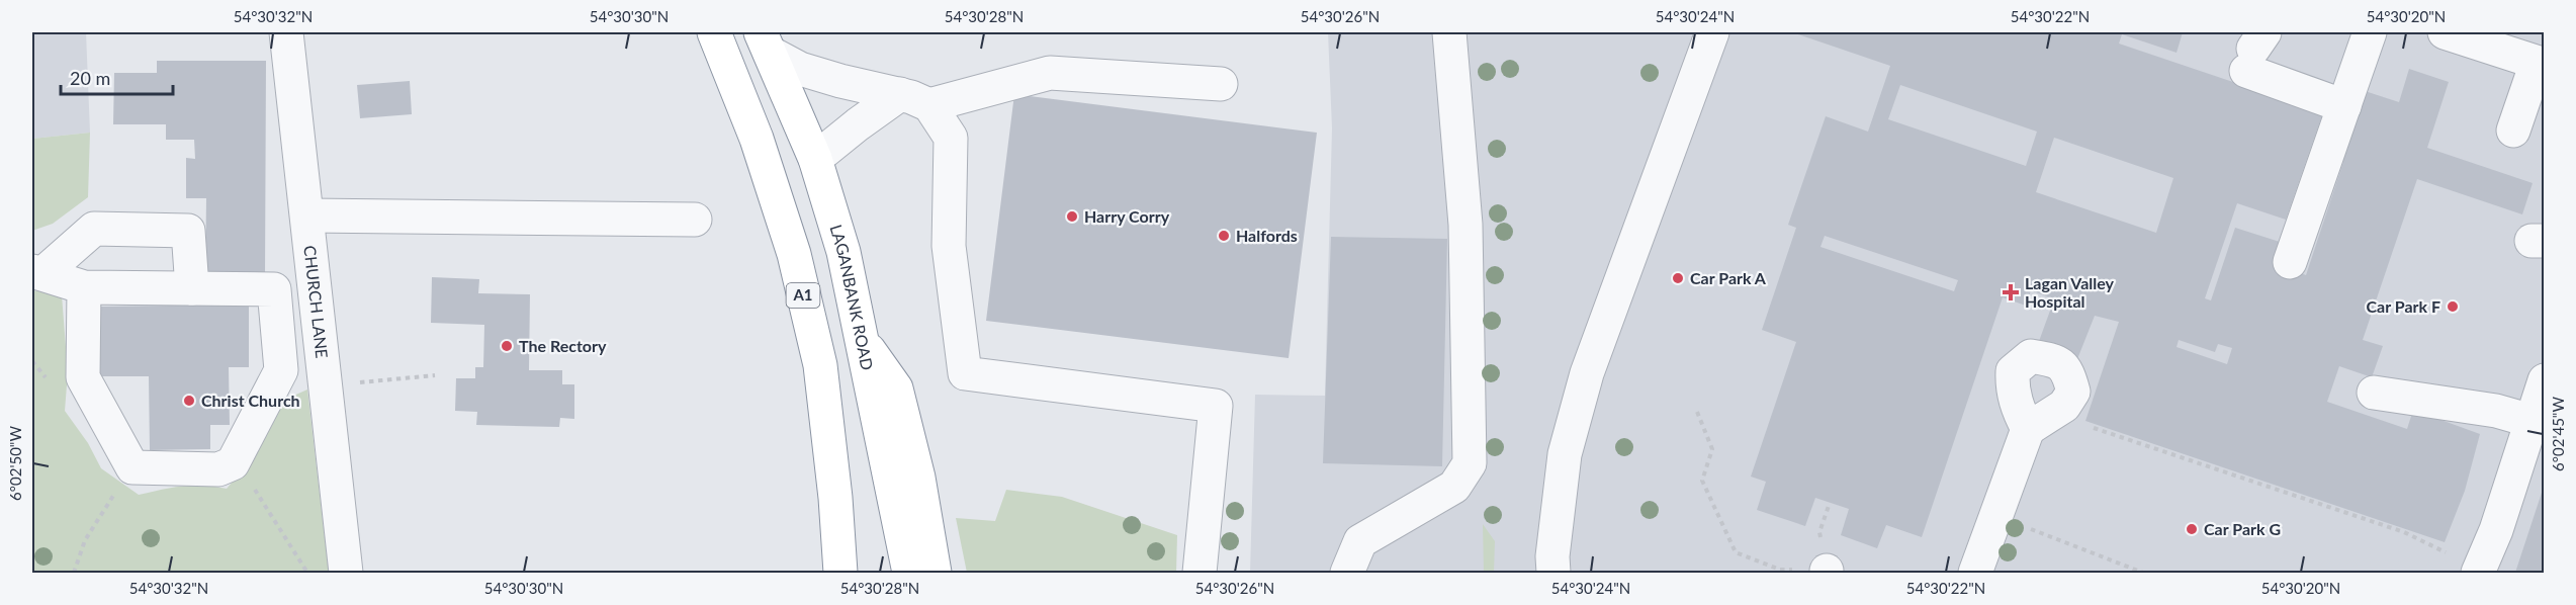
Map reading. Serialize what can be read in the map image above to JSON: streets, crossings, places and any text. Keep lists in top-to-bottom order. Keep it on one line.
{"streets":{"highway":["A1","LAGANBANK ROAD"],"street":["CHURCH LANE"]},"places":{"other":["Harry Corry","Halfords","Car Park A","Car Park F","The Rectory","Christ Church","Car Park G"],"health":["Lagan Valley Hospital"]},"scale_bar":"20 m","coordinates":["54°30'32\"N","54°30'30\"N","54°30'28\"N","54°30'26\"N","54°30'24\"N","54°30'22\"N","54°30'20\"N","6°02'45\"W","6°02'50\"W"]}
